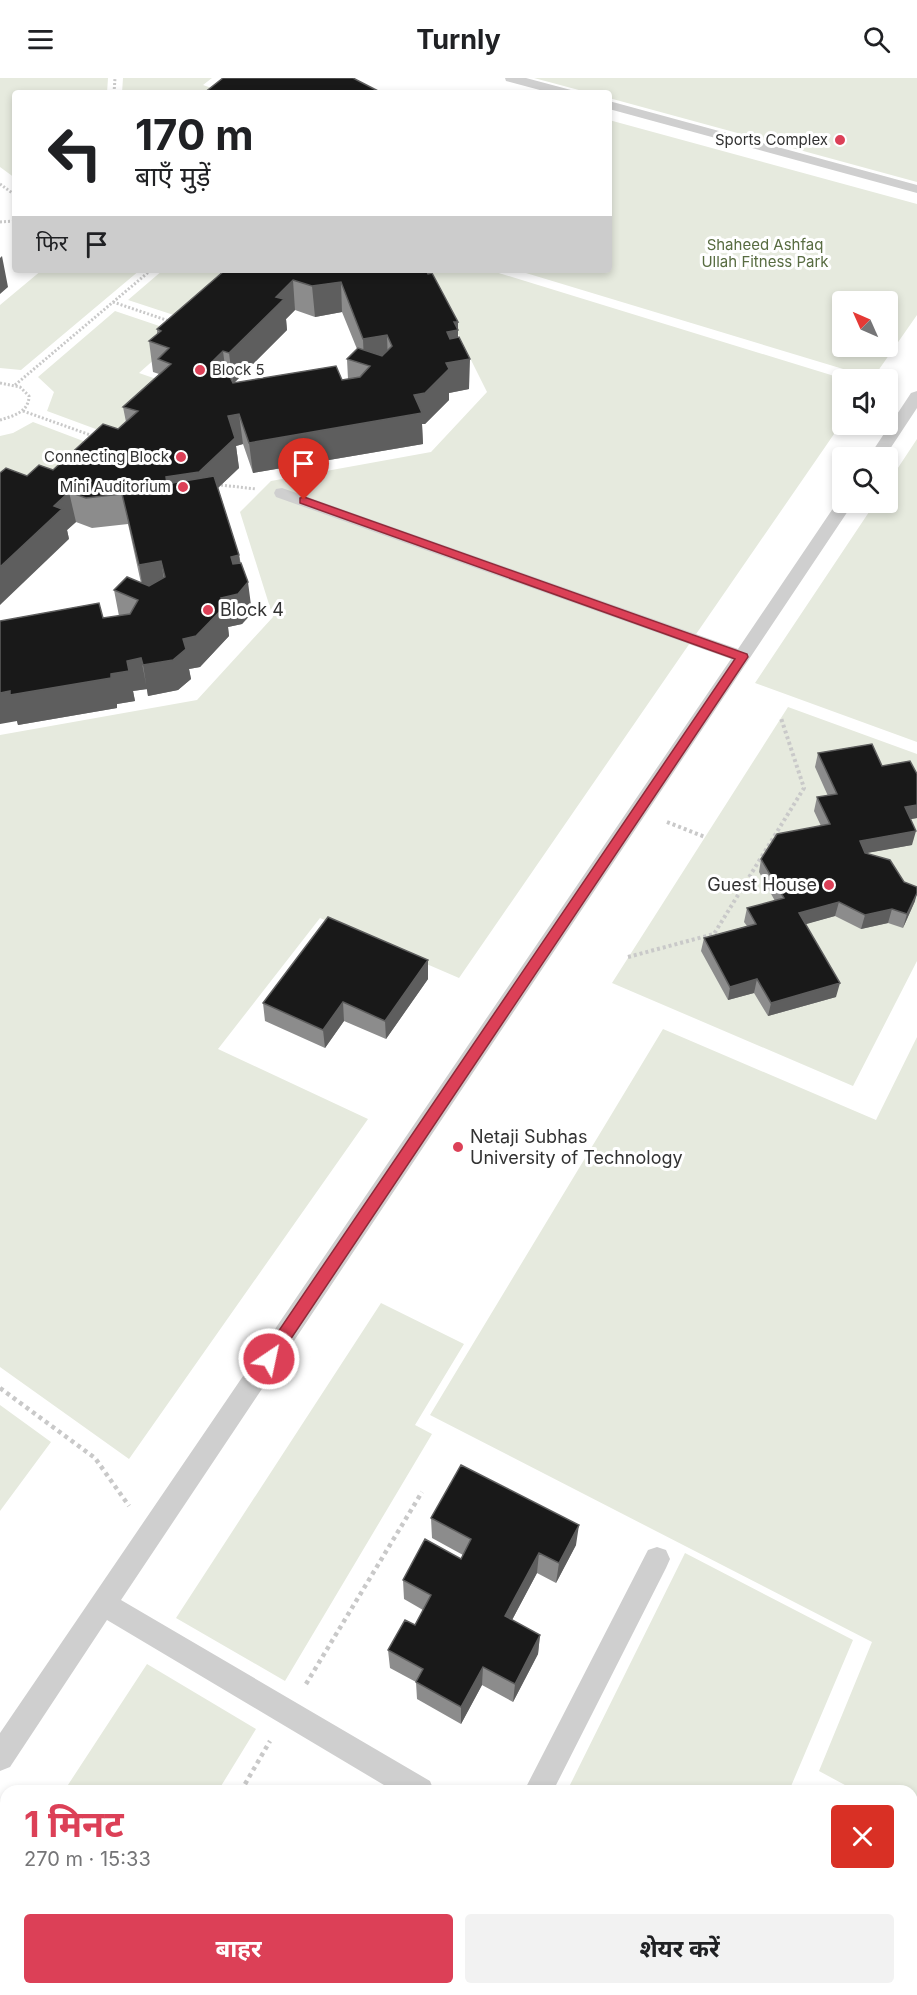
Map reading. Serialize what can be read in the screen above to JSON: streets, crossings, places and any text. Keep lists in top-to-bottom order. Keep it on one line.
{"parks":["Shaheed Ashfaq Ullah Fitness Park"],"places":["Sports Complex","Block 5","Connecting Block","Mini Auditorium","Block 4","Guest House","Netaji Subhas University of Technology"],"north":"top left","page":{"header":"Turnly","turn":["170 m","बाएँ मुड़ें"],"then":"फिर","heading":["1 मिनट","270 m · 15:33"],"buttons":["बाहर","शेयर करें"]}}
